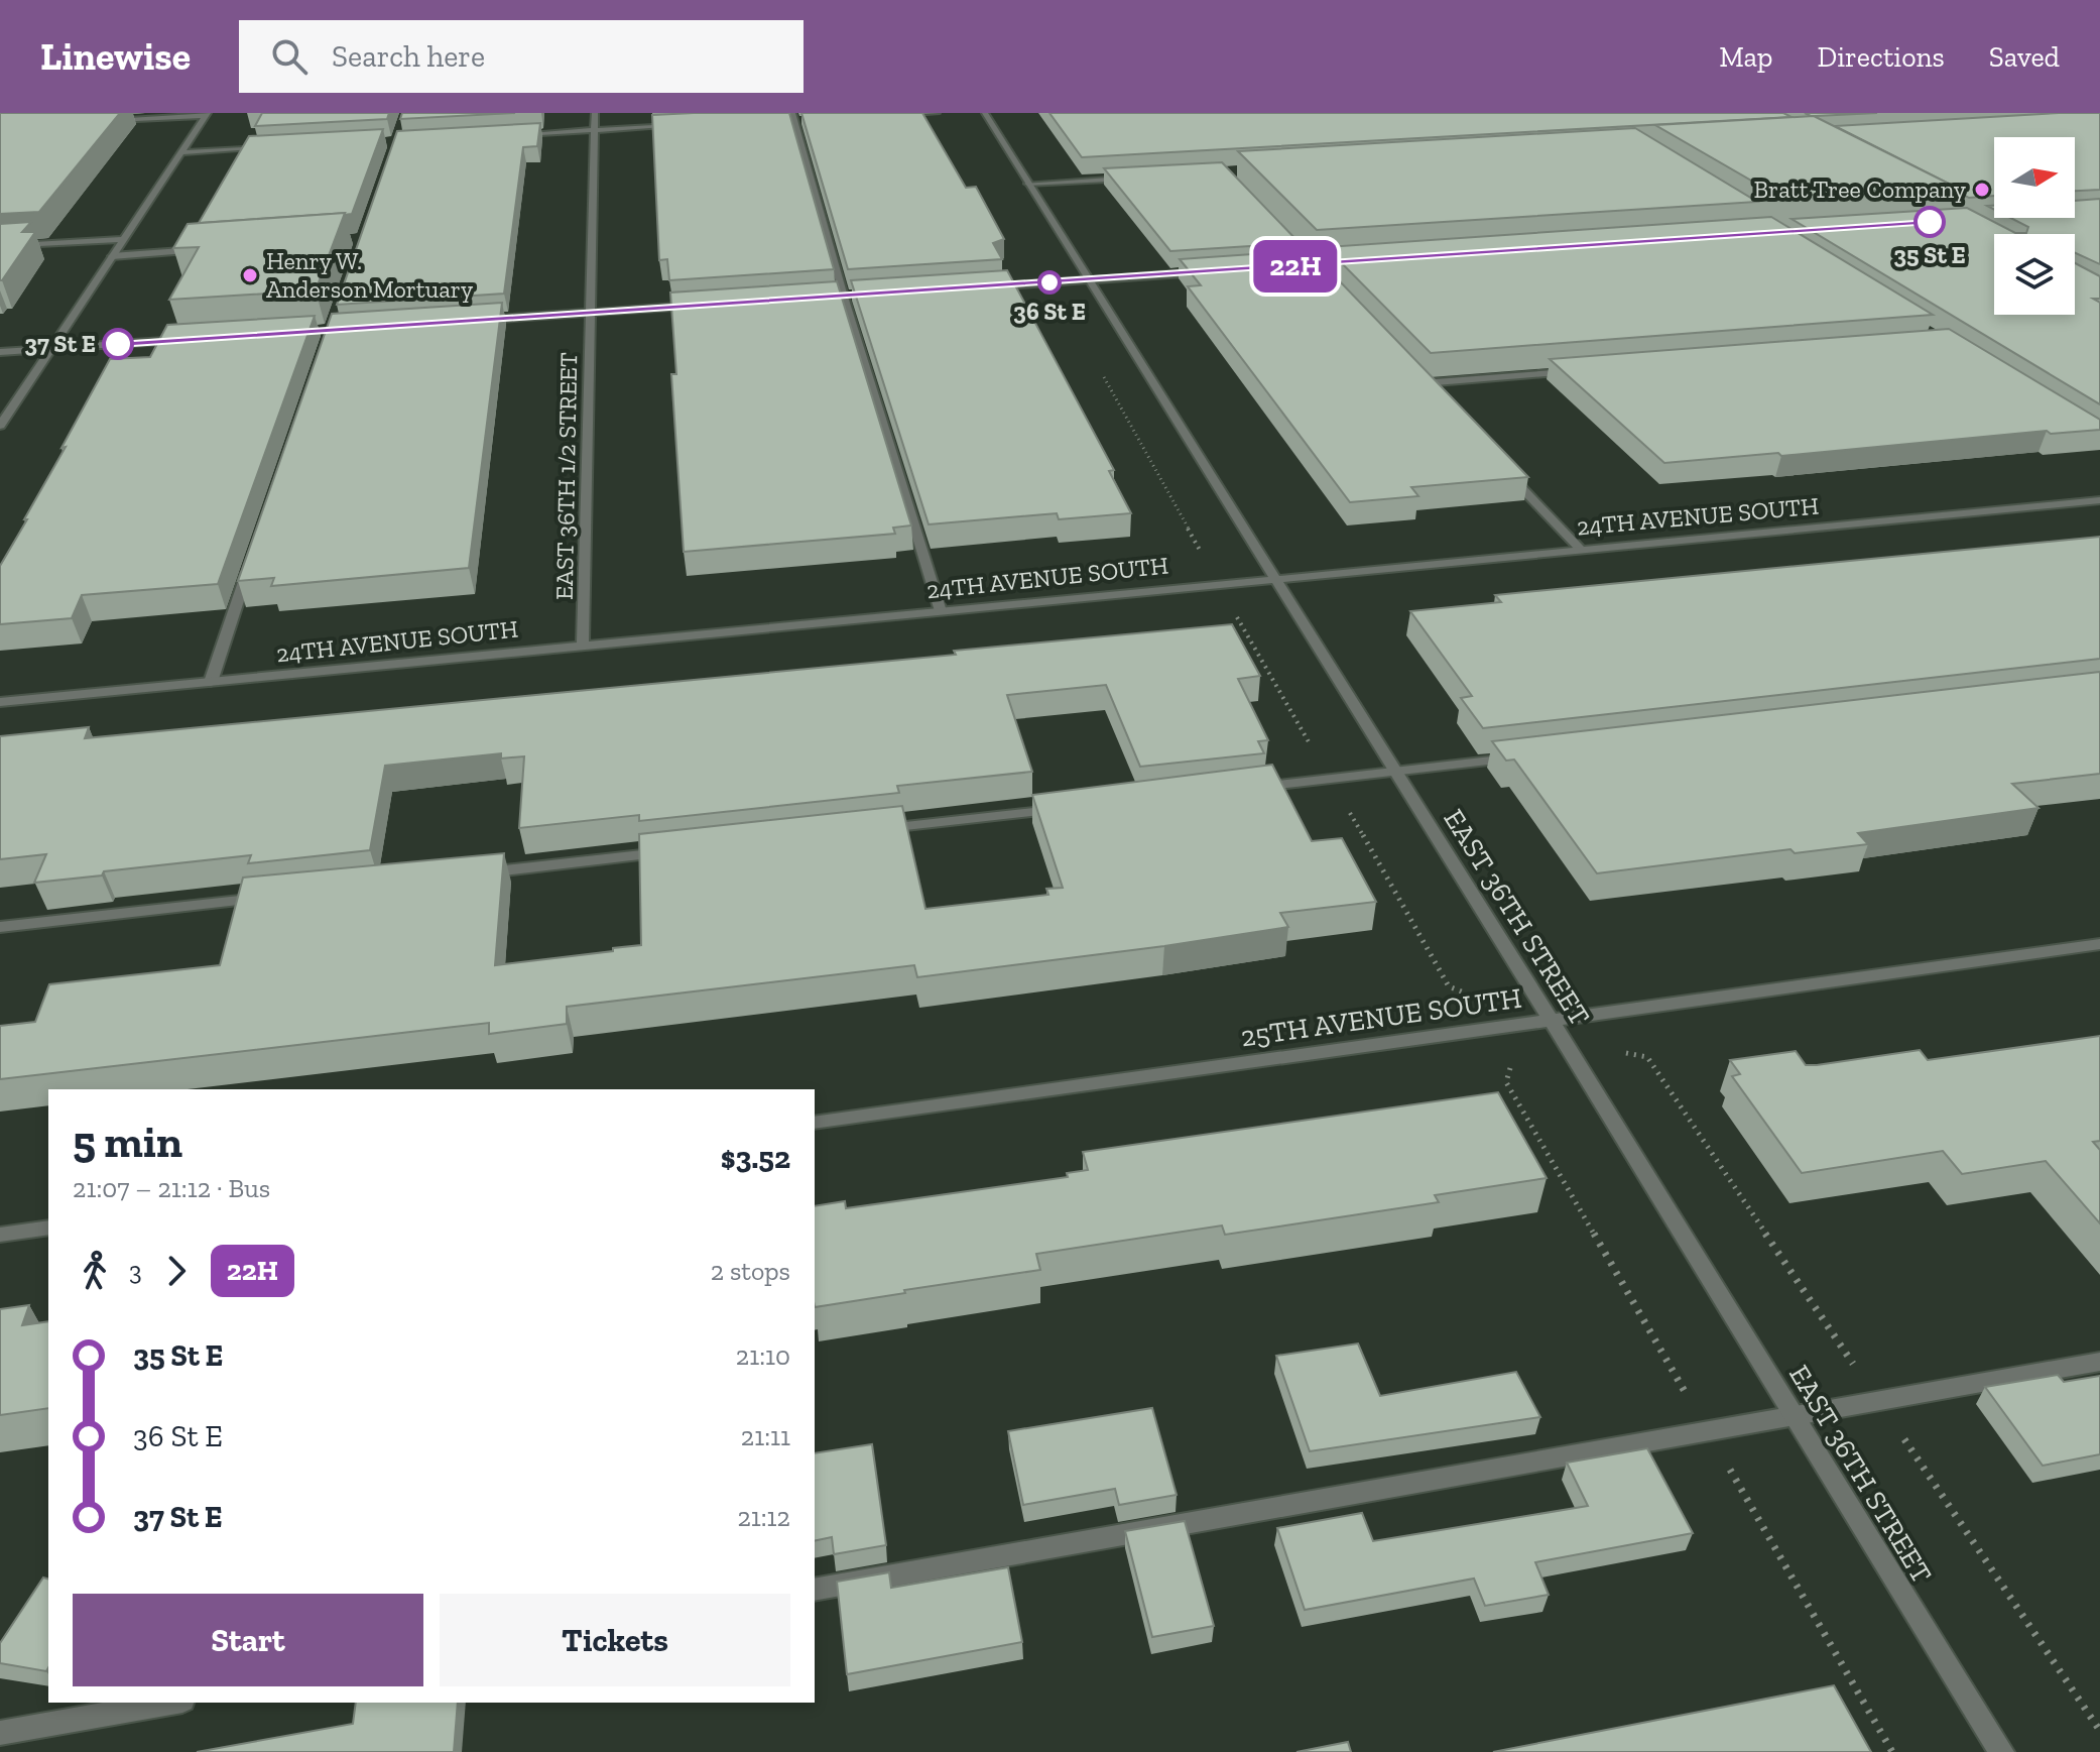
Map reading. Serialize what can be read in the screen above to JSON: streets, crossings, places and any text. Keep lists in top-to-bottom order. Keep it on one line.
{"streets":{"street":["EAST 36TH 1/2 STREET","24TH AVENUE SOUTH","EAST 36TH STREET","25TH AVENUE SOUTH"]},"crossings":[["EAST 36TH 1/2 STREET","24TH AVENUE SOUTH"],["24TH AVENUE SOUTH","EAST 36TH STREET"],["EAST 36TH STREET","25TH AVENUE SOUTH"]],"places":["Bratt Tree Company","35 St E","Henry W. Anderson Mortuary","36 St E","37 St E"],"lines":["bus line 22H"],"north":"right","page":{"header":"Linewise","search":"Search here","nav":["Map","Directions","Saved"],"on_map":"22H","heading":["5 min","21:07 – 21:12 · Bus","$3.52"],"legs":["3","22H","2 stops"],"list":[{"name":"35 St E","value":"21:10"},{"name":"36 St E","value":"21:11"},{"name":"37 St E","value":"21:12"}],"buttons":["Start","Tickets"]}}
